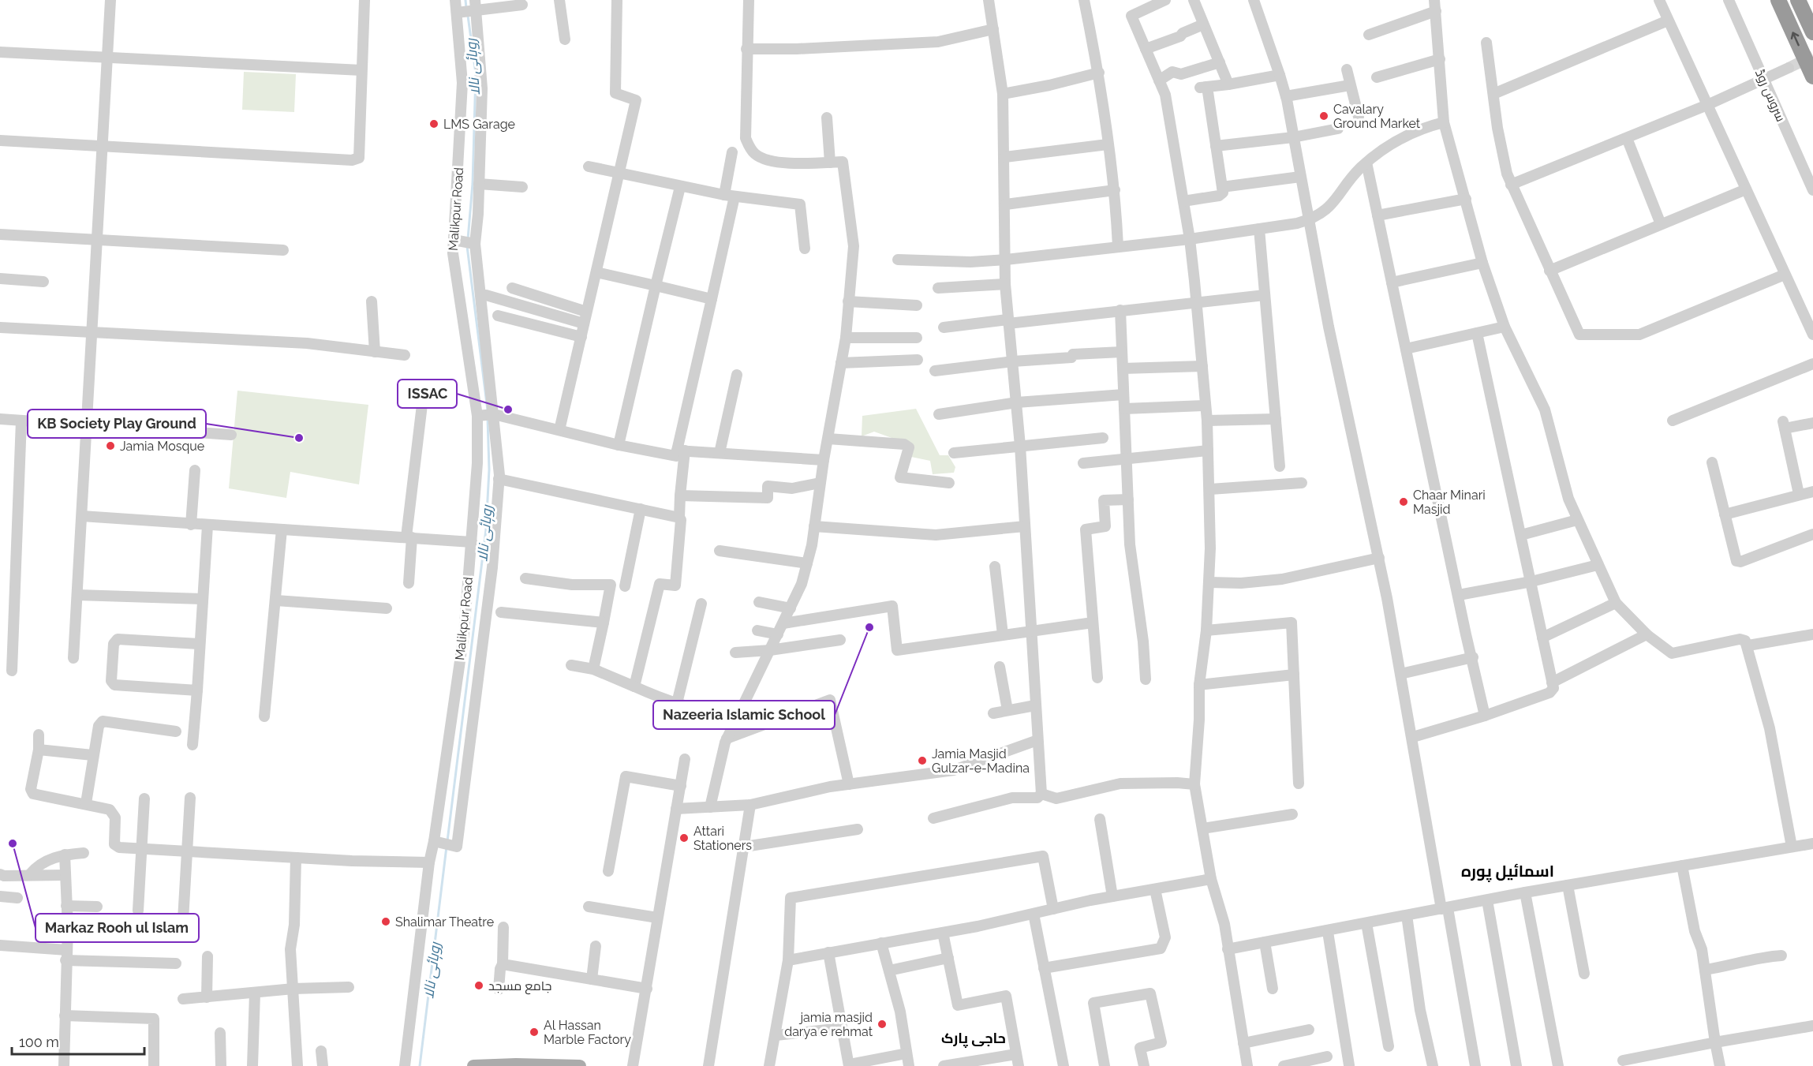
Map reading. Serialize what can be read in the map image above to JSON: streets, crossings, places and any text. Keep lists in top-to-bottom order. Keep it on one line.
{"streets":{"street":["سروس روڈ","Malikpur Road"]},"districts":["اسمائیل پورہ","حاجی پارک"],"water":["روہائی نالا"],"places":["Cavalary Ground Market","LMS Garage","ISSAC","KB Society Play Ground","Jamia Mosque","Chaar Minari Masjid","Nazeeria Islamic School","Jamia Masjid Gulzar-e-Madina","Attari Stationers","Markaz Rooh ul Islam","Shalimar Theatre","جامع مسجد","jamia masjid darya e rehmat","Al Hassan Marble Factory"],"scale_bar":"100 m"}
